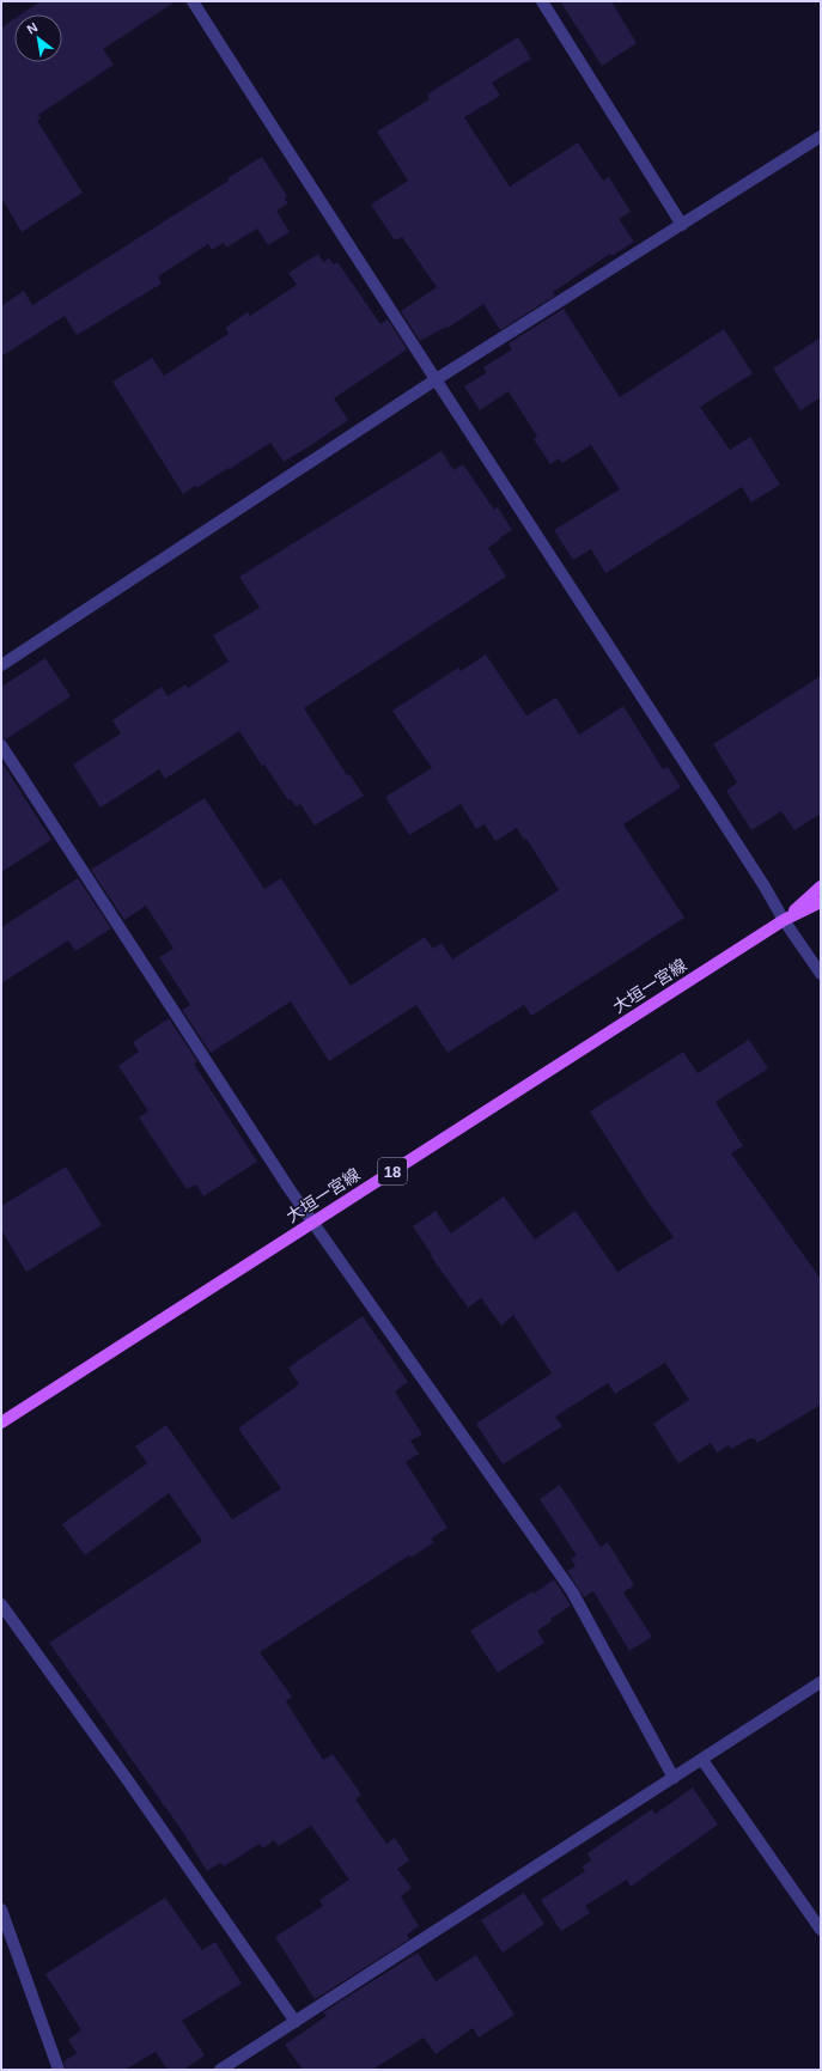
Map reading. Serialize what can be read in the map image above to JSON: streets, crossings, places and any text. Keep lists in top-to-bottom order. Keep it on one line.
{"streets":{"main road":["大垣一宮線","18"]},"north":"top left"}
